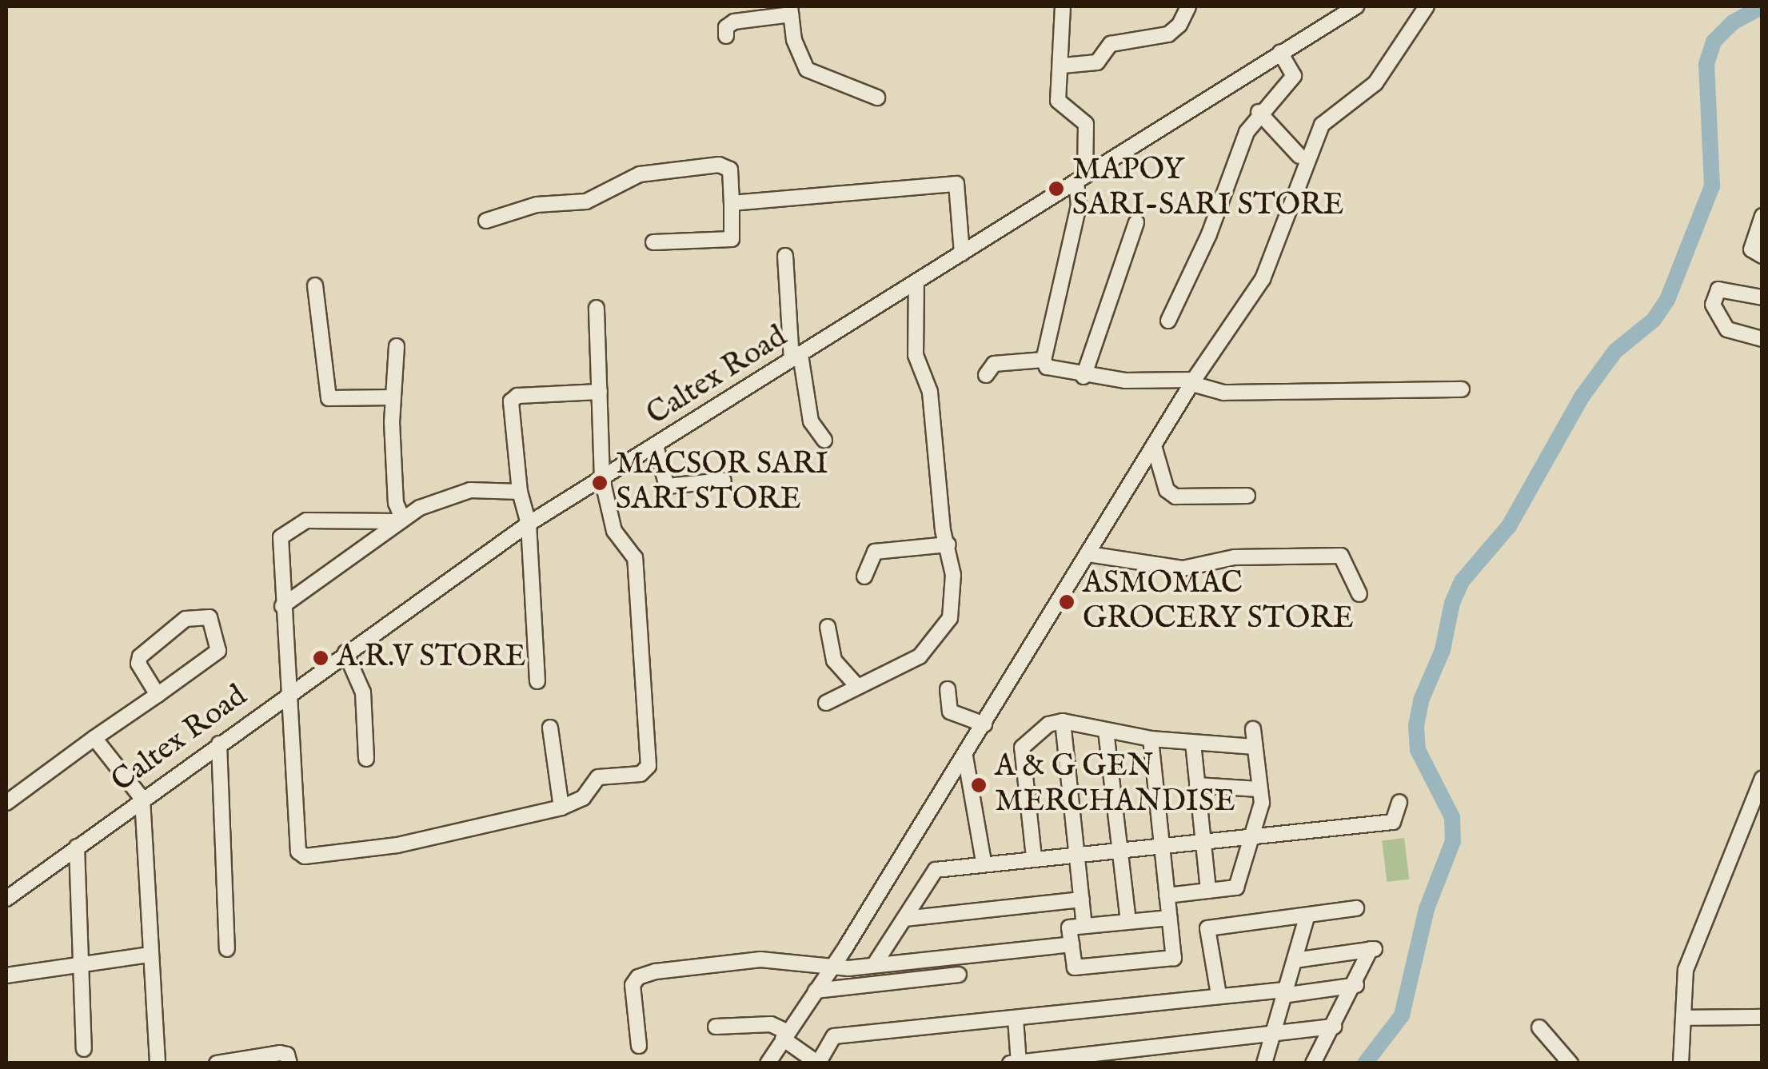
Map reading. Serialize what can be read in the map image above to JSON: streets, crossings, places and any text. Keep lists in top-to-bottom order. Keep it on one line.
{"streets":{"street":["Caltex Road"]},"places":["MAPOY SARI-SARI STORE","MACSOR SARI SARI STORE","ASMOMAC GROCERY STORE","A.R.V STORE","A & G GEN MERCHANDISE"]}
